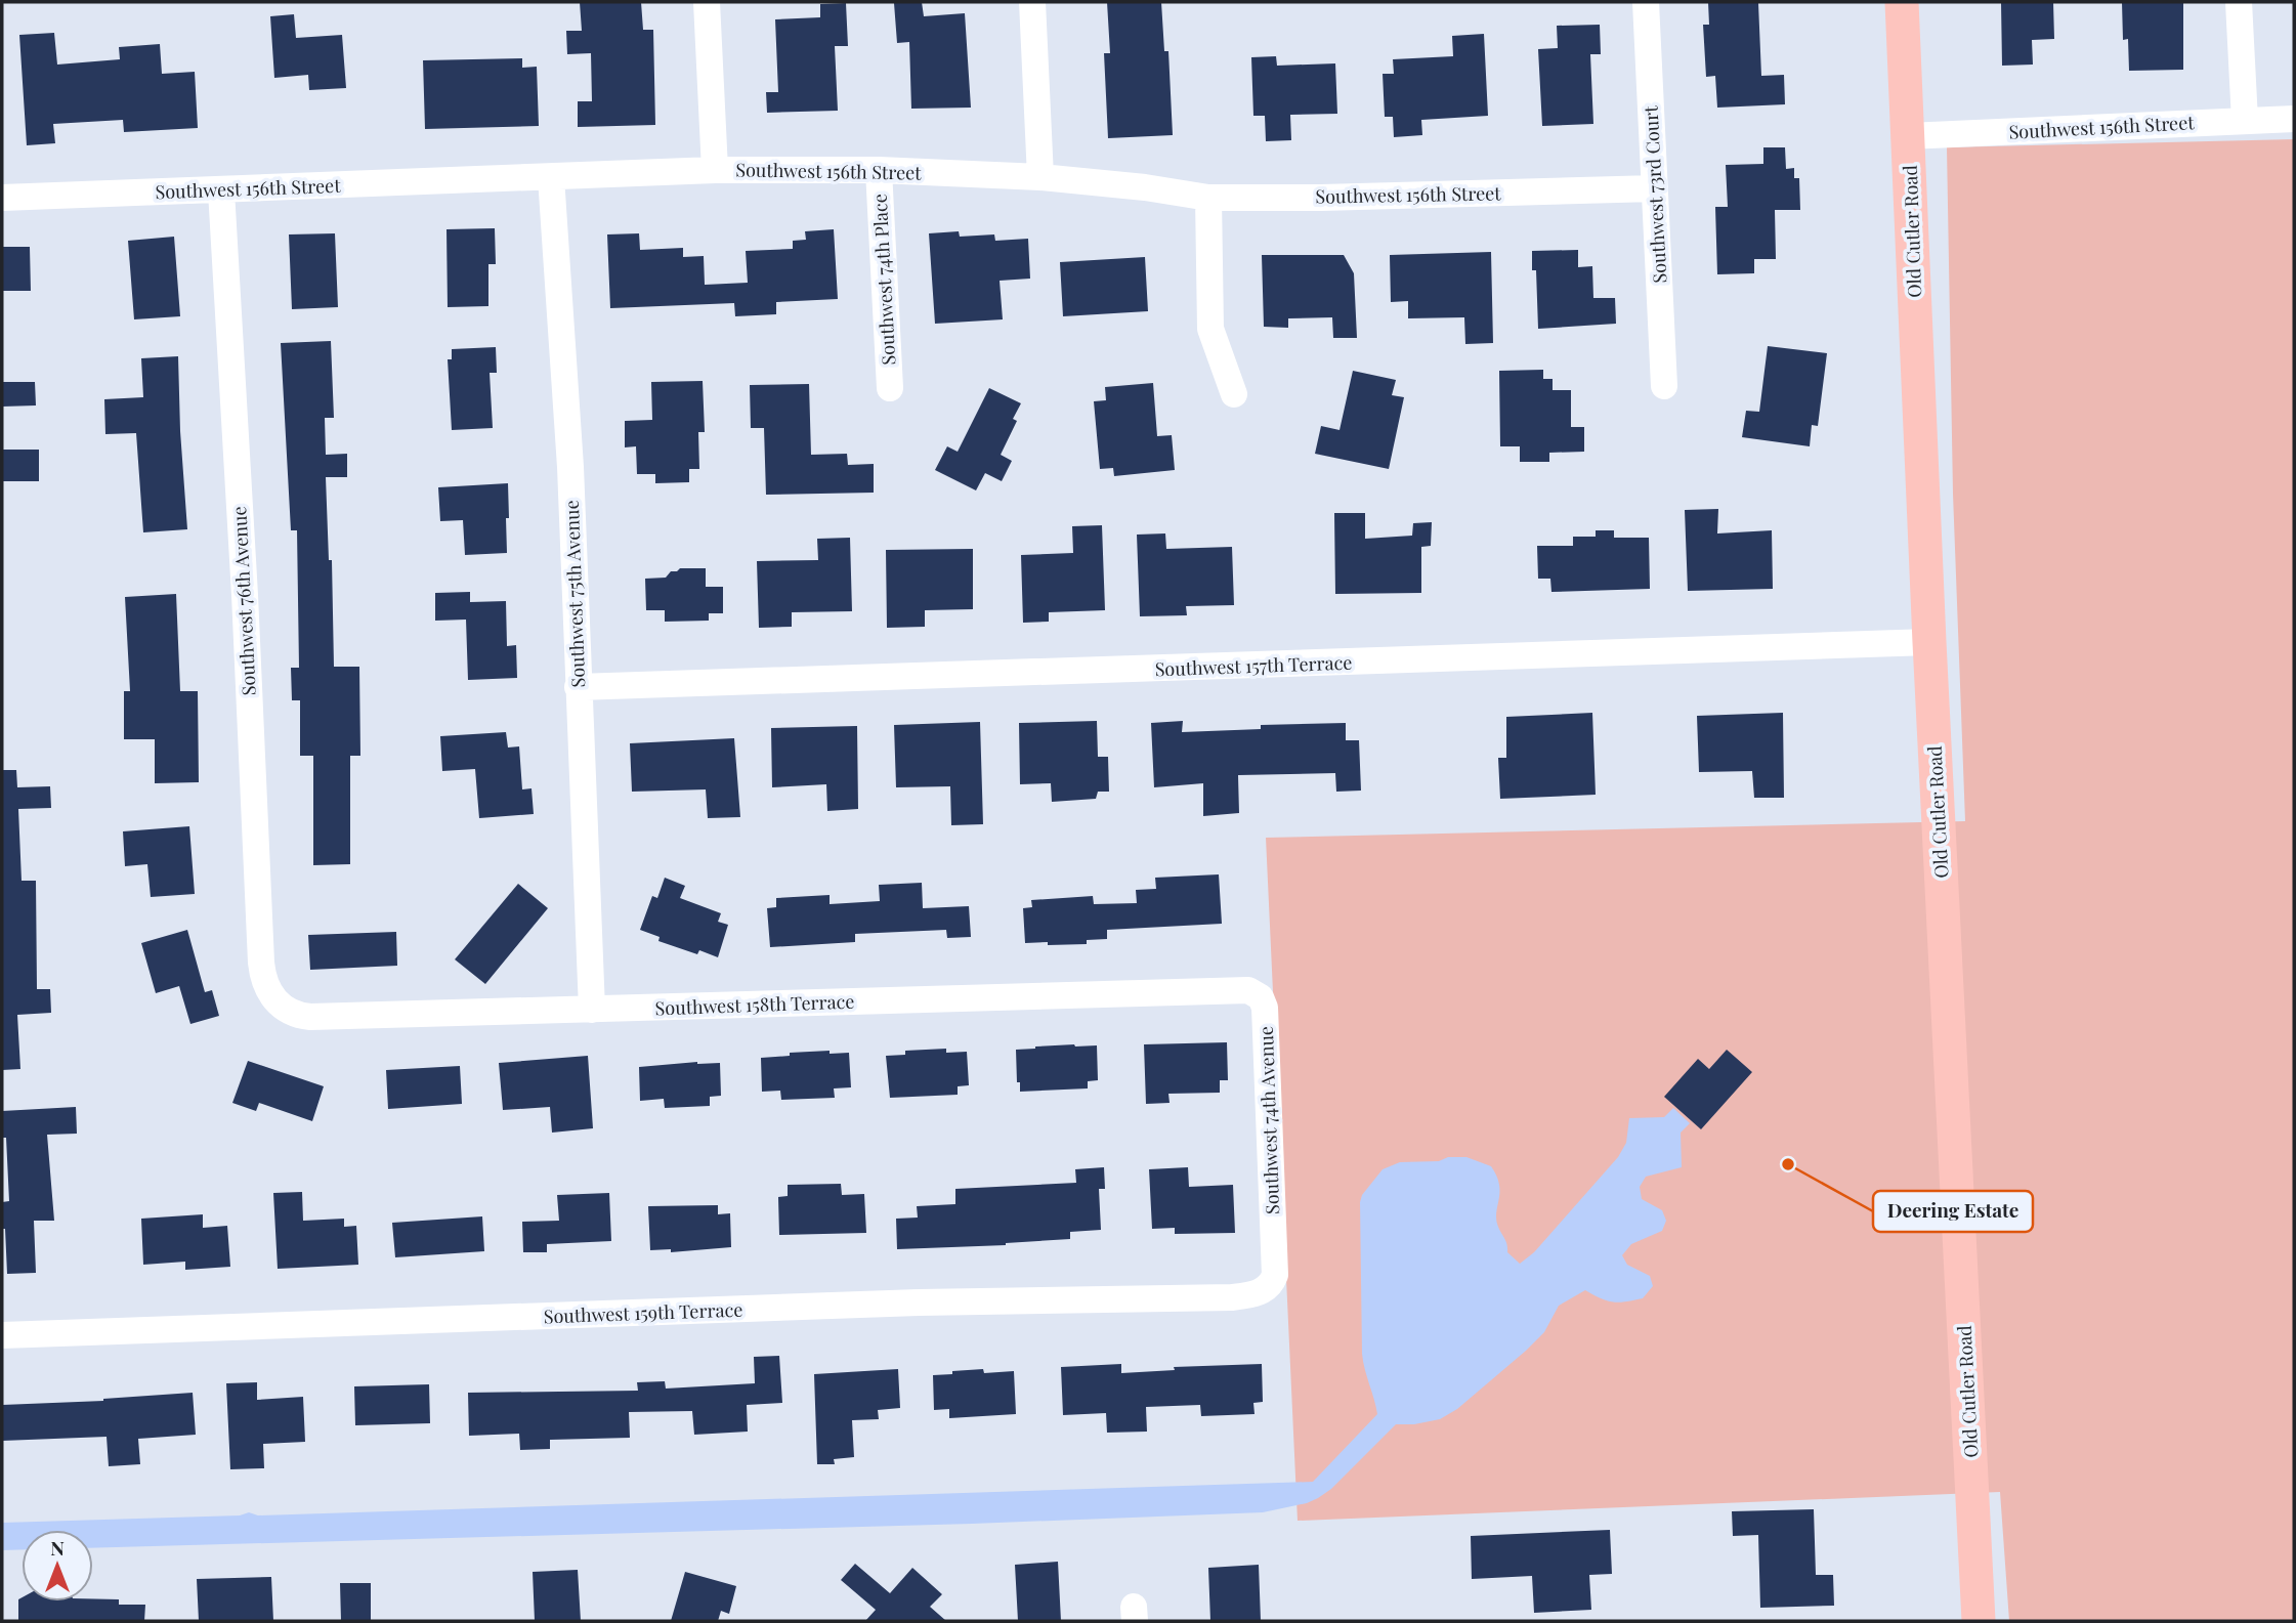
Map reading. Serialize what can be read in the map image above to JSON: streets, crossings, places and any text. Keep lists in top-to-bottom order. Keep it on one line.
{"streets":{"main road":["Old Cutler Road"],"street":["Southwest 156th Street","Southwest 73rd Court","Southwest 74th Place","Southwest 75th Avenue","Southwest 76th Avenue","Southwest 157th Terrace","Southwest 158th Terrace","Southwest 74th Avenue","Southwest 159th Terrace"]},"crossings":[["Southwest 156th Street","Southwest 73rd Court"],["Southwest 156th Street","Old Cutler Road"],["Southwest 156th Street","Southwest 74th Place"],["Southwest 156th Street","Southwest 75th Avenue"],["Southwest 156th Street","Southwest 76th Avenue"],["Old Cutler Road","Southwest 157th Terrace"],["Southwest 75th Avenue","Southwest 157th Terrace"],["Southwest 75th Avenue","Southwest 158th Terrace"],["Southwest 76th Avenue","Southwest 158th Terrace"],["Southwest 158th Terrace","Southwest 74th Avenue"],["Southwest 74th Avenue","Southwest 159th Terrace"]],"places":["Deering Estate"],"north":"top"}
